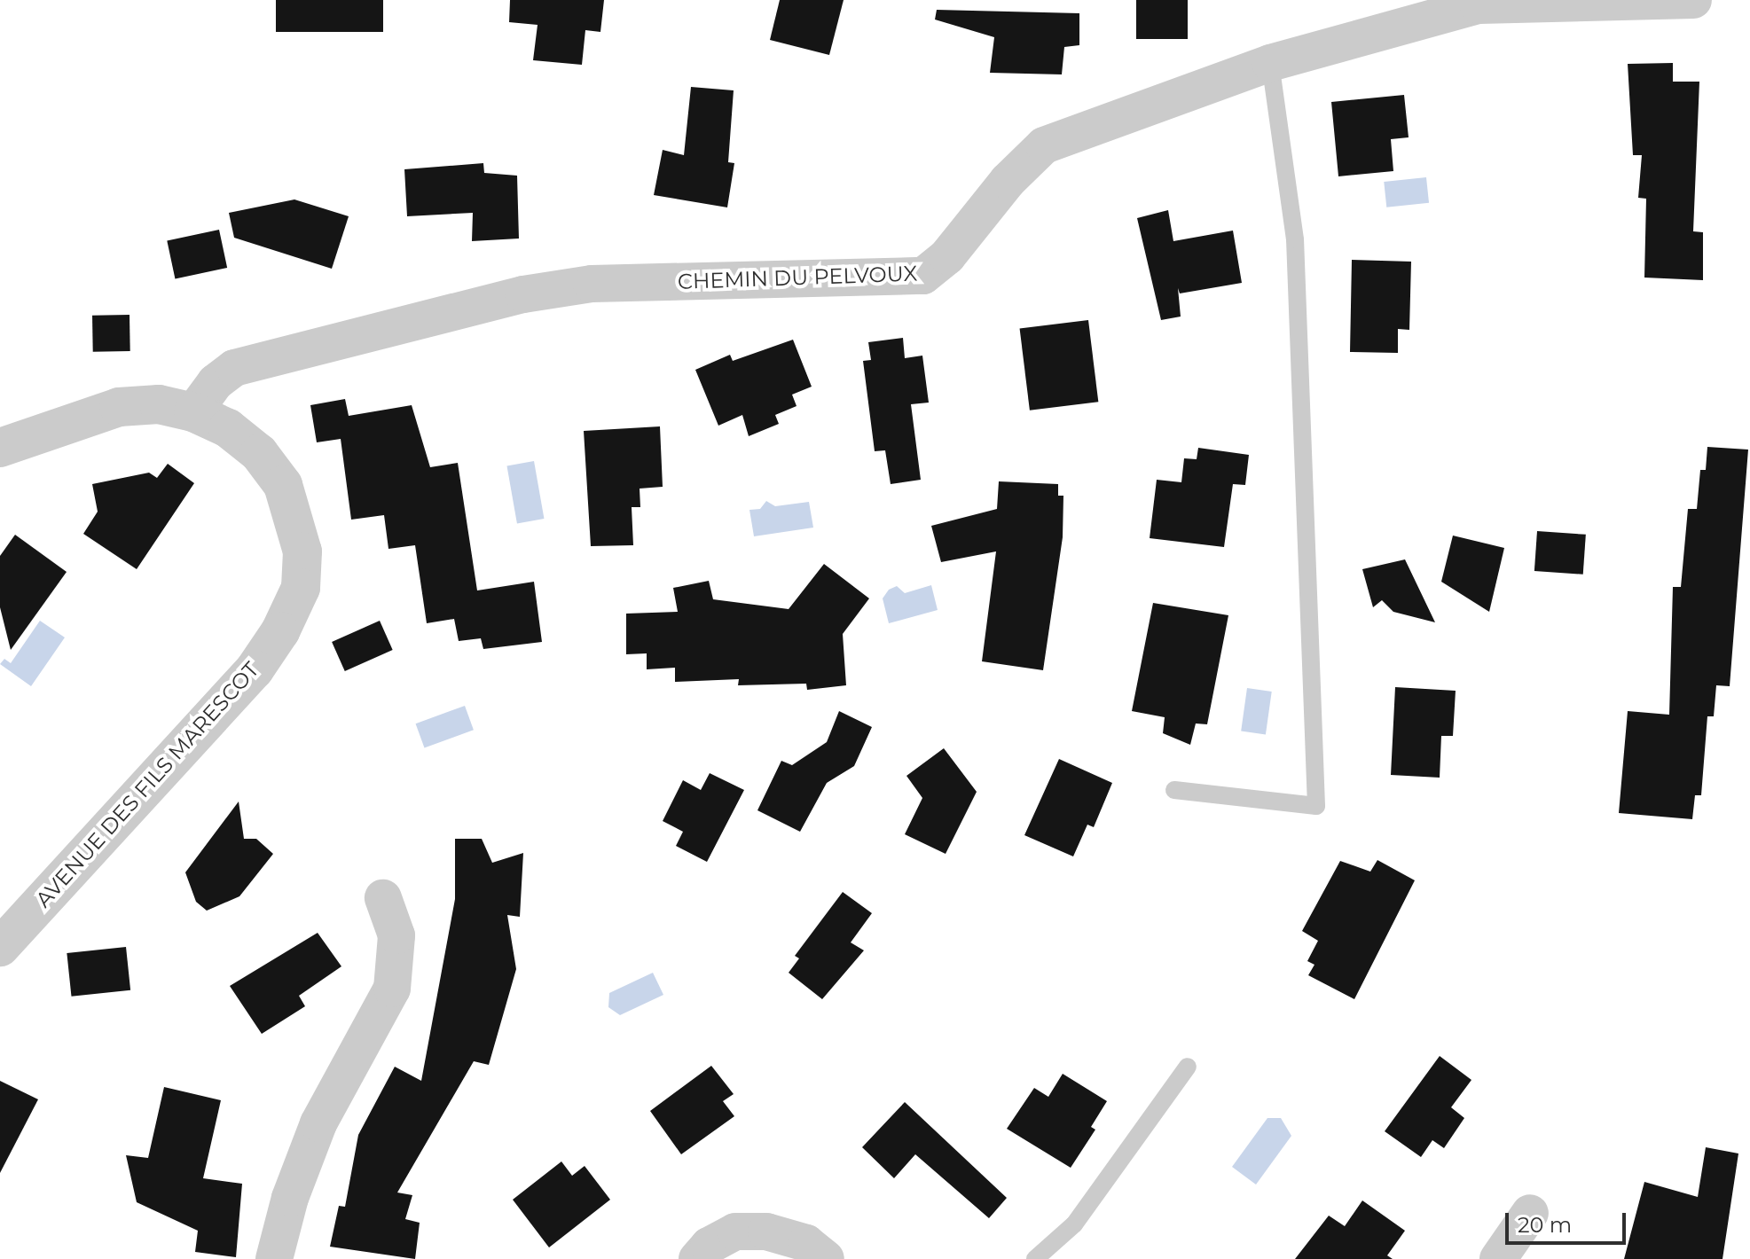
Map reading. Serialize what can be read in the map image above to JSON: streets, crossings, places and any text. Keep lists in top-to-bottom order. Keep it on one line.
{"streets":{"street":["CHEMIN DU PELVOUX","AVENUE DES FILS MARESCOT"]},"crossings":[["CHEMIN DU PELVOUX","AVENUE DES FILS MARESCOT"]],"scale_bar":"20 m"}
